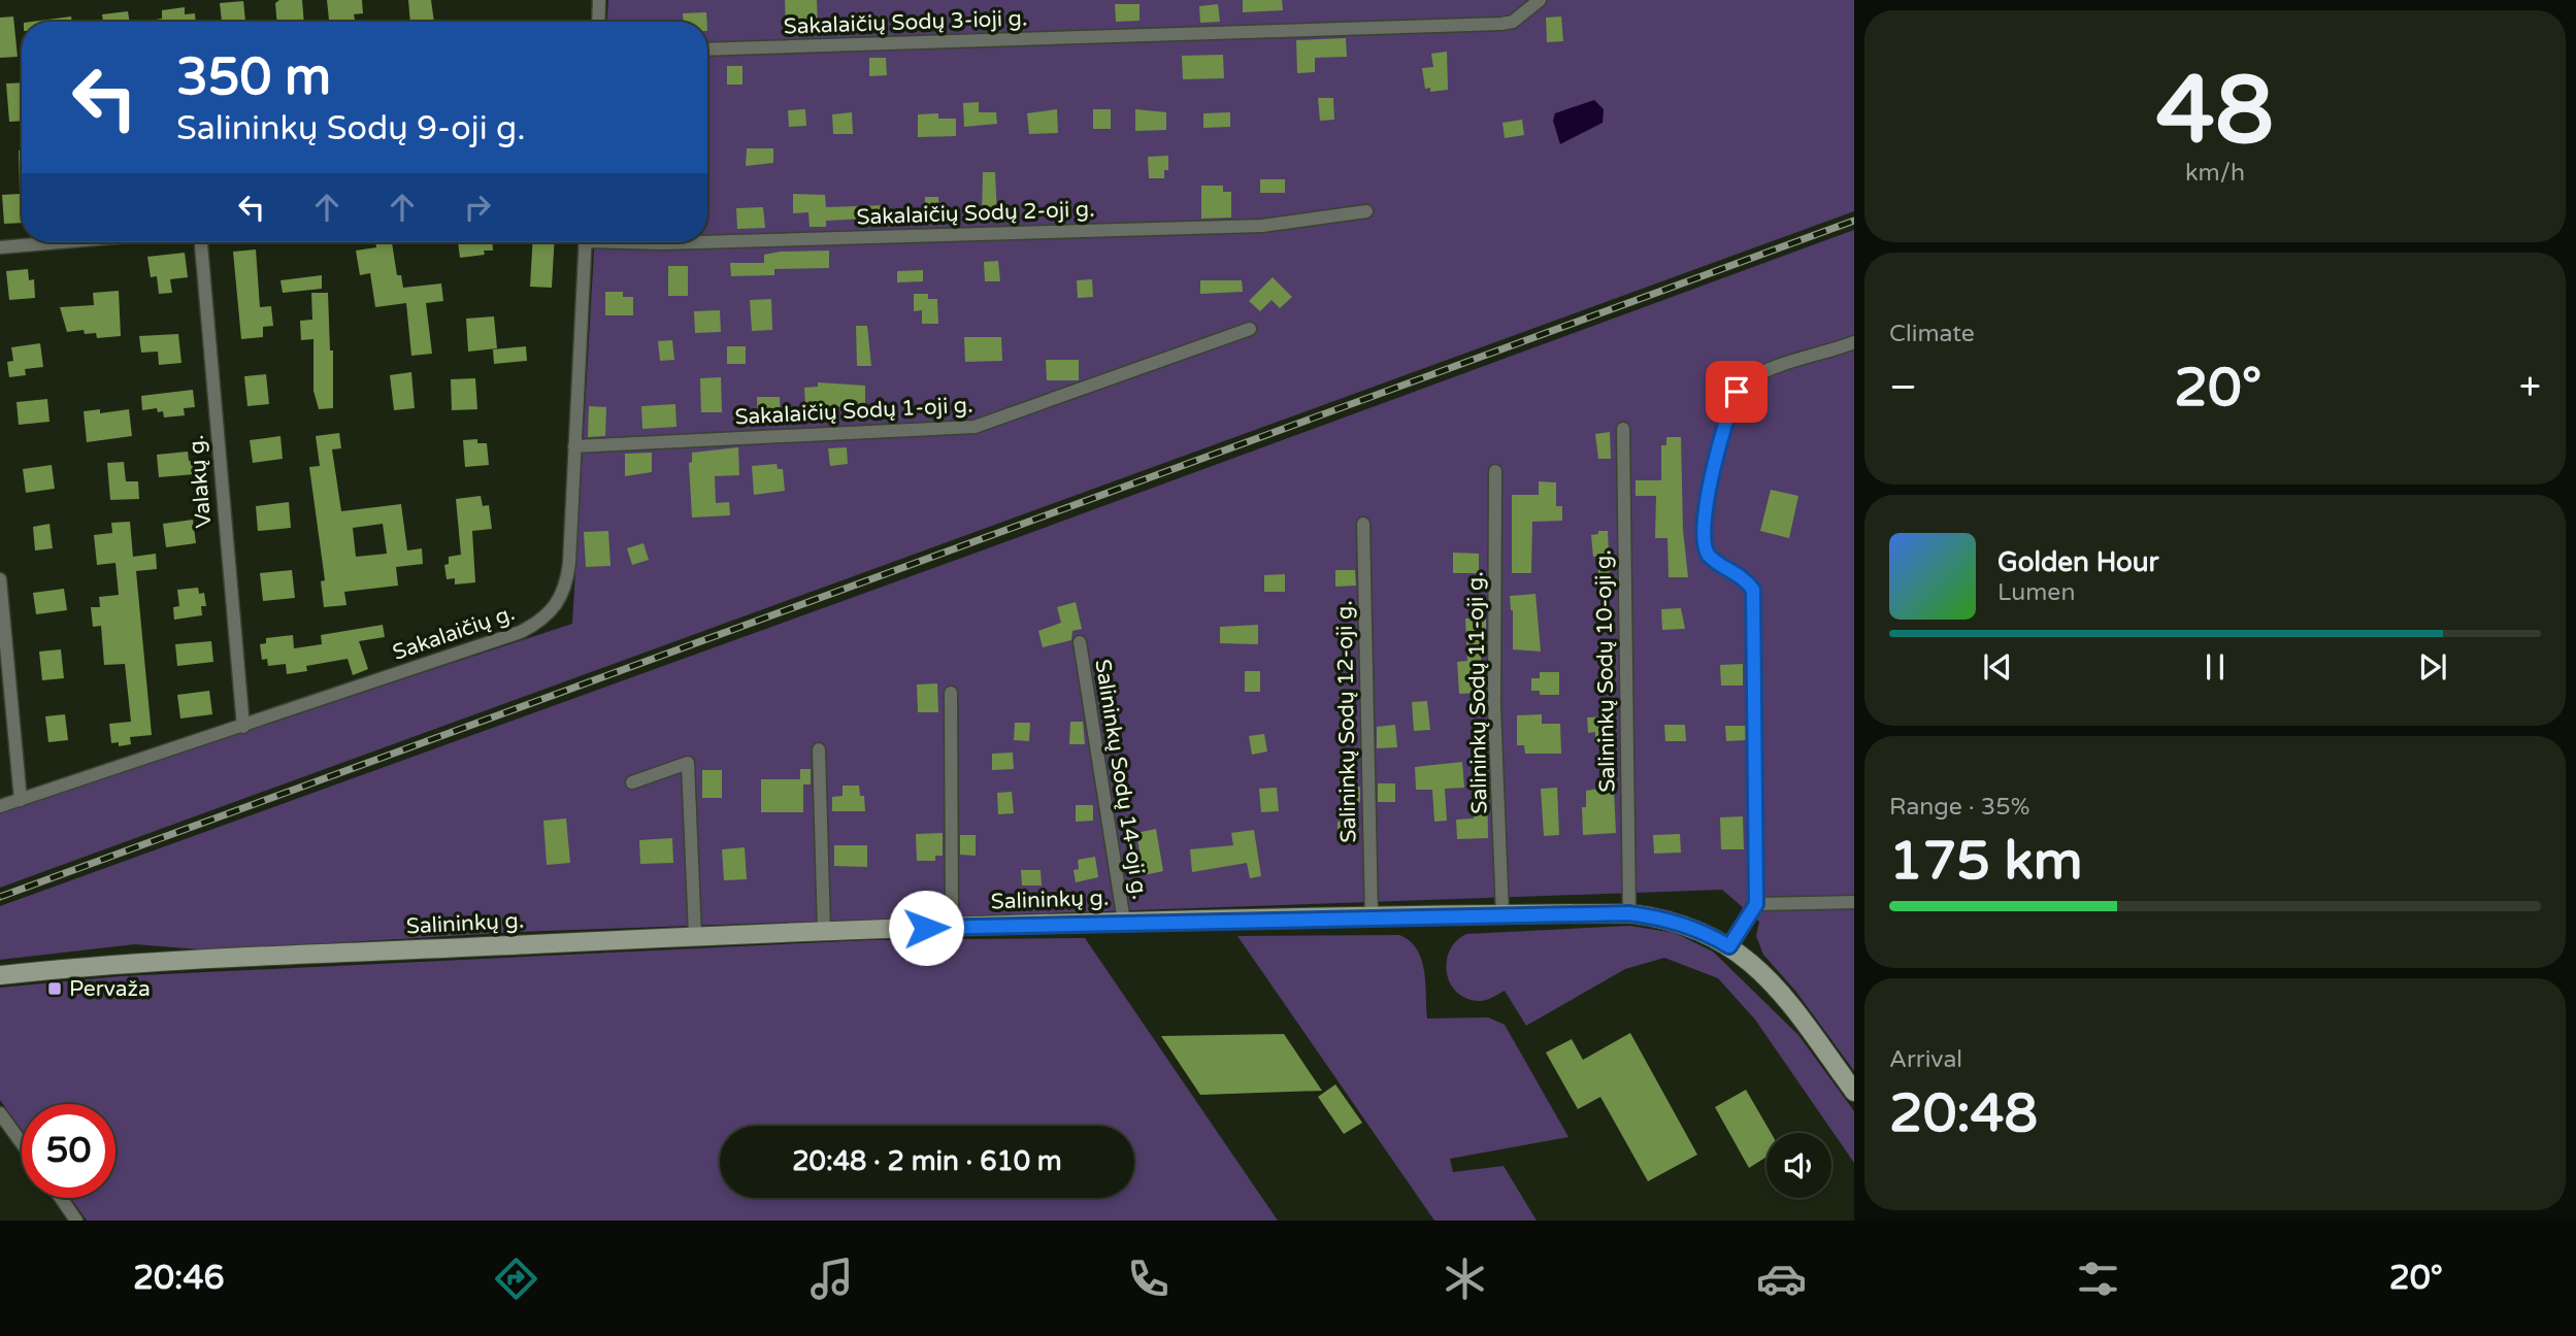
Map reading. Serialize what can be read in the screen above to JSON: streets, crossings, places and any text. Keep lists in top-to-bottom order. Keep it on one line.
{"streets":{"main road":["Salininkų g."],"street":["Sakalaičių Sodų 3-ioji g.","Sakalaičių Sodų 2-oji g.","Sakalaičių Sodų 1-oji g.","Valakų g.","Sakalaičių g.","Salininkų Sodų 10-oji g.","Salininkų Sodų 11-oji g.","Salininkų Sodų 12-oji g.","Salininkų Sodų 14-oji g."]},"crossings":[["Sakalaičių Sodų 1-oji g.","Sakalaičių g."],["Valakų g.","Sakalaičių g."],["Salininkų Sodų 10-oji g.","Salininkų g."],["Salininkų Sodų 11-oji g.","Salininkų g."],["Salininkų Sodų 12-oji g.","Salininkų g."],["Salininkų Sodų 14-oji g.","Salininkų g."]],"places":{"transit":["Pervaža"]},"page":{"tile":[["48","km/h"],"Climate",["Range · 35%","175 km"],["Arrival","20:48"]],"turn":["350 m","Salininkų Sodų 9-oji g."],"heat":["−","20°","+"],"song":["Golden Hour","Lumen"],"limit":"50","trip":"20:48 · 2 min · 610 m","tabs":["20:46","20°"]}}
